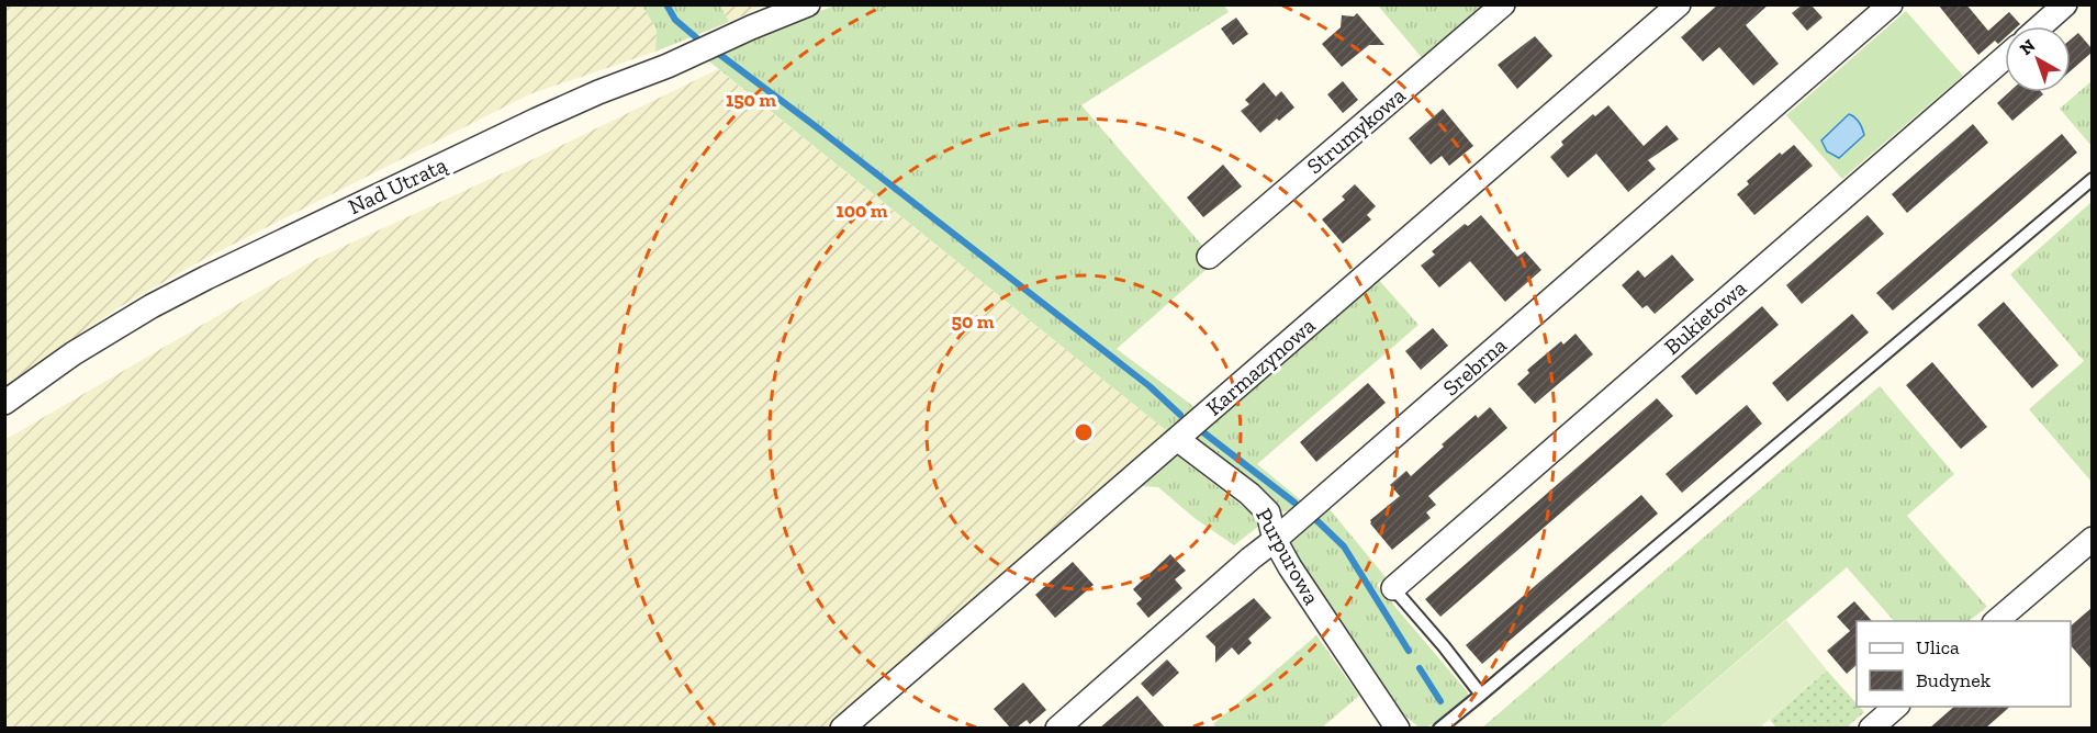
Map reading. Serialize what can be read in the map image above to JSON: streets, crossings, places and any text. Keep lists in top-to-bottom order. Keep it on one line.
{"streets":{"street":["Strumykowa","Nad Utratą","Bukietowa","Karmazynowa","Srebrna","Purpurowa"]},"crossings":[["Karmazynowa","Purpurowa"],["Srebrna","Purpurowa"]],"legend":["Ulica","Budynek"],"north":"top left","rings":["150 m","100 m","50 m"]}
